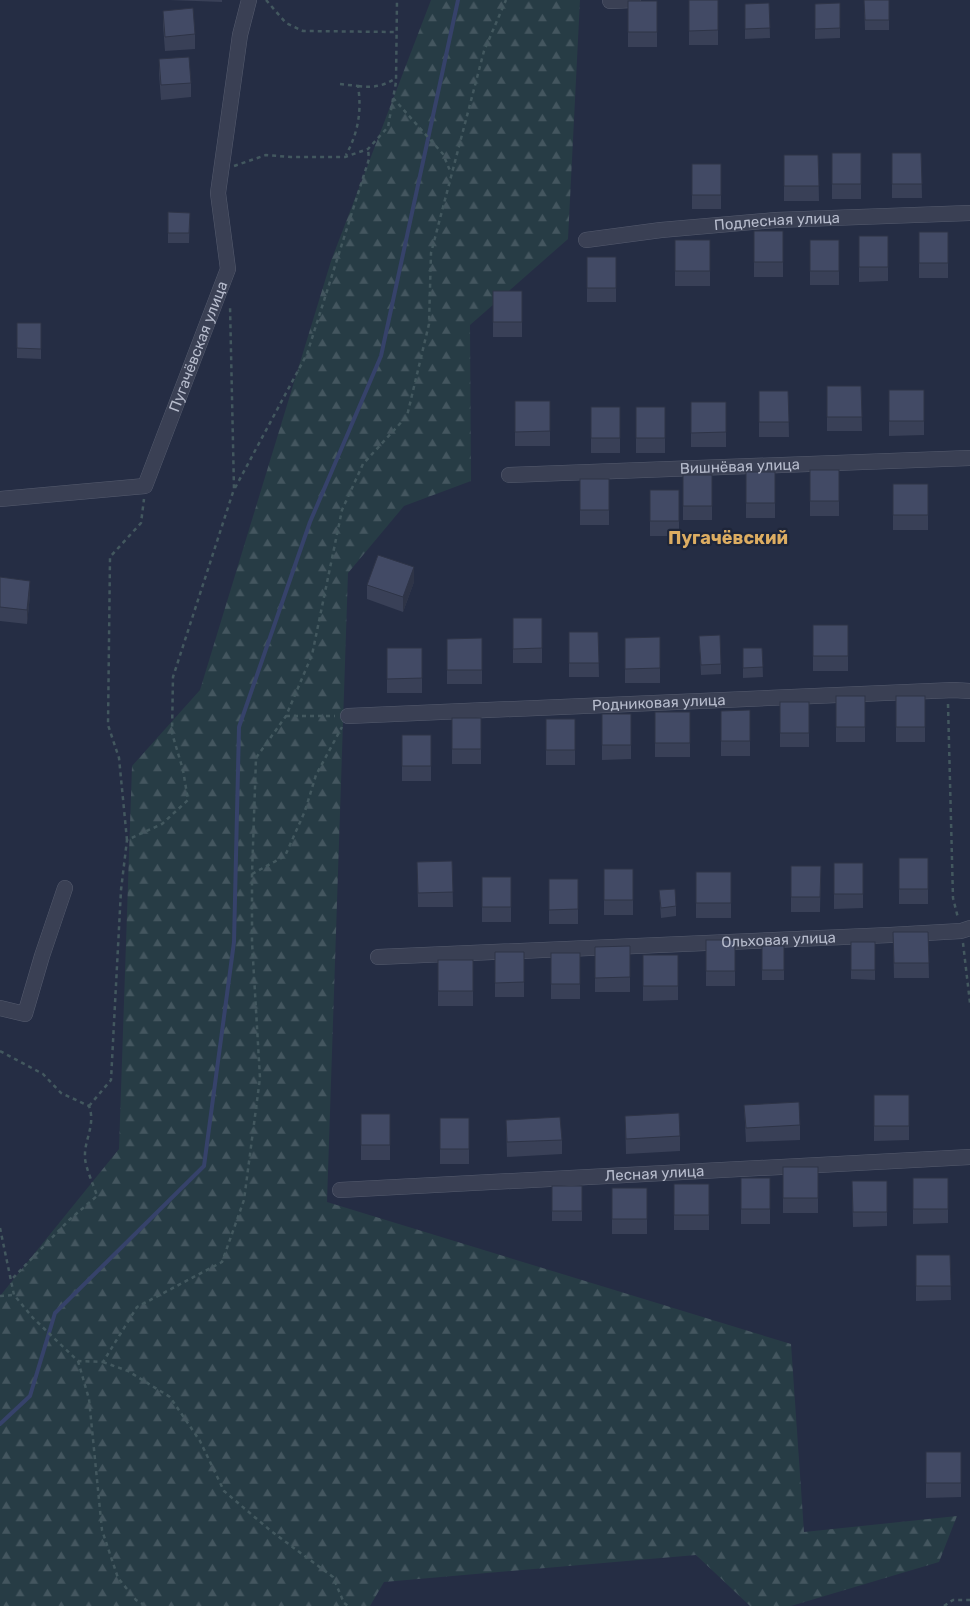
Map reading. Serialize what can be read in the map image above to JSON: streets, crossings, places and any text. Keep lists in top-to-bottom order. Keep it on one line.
{"streets":{"street":["Подлесная улица","Пугачёвская улица","Вишнёвая улица","Родниковая улица","Ольховая улица","Лесная улица"]},"districts":["Пугачёвский"]}
